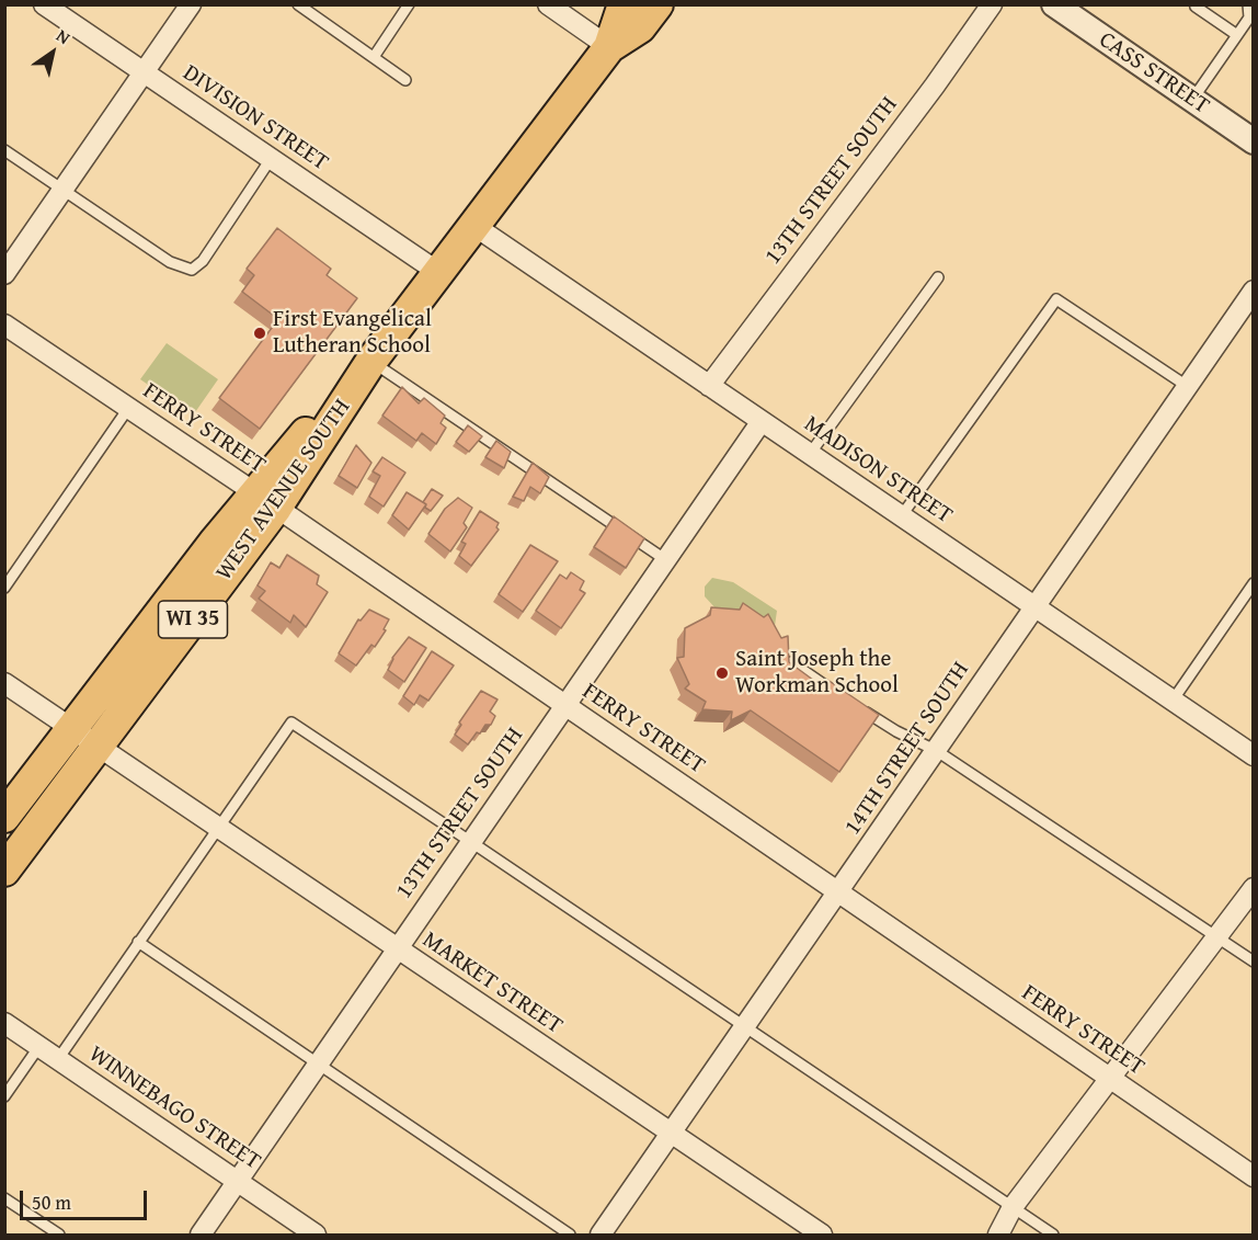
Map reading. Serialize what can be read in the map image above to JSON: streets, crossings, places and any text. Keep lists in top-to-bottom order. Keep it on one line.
{"streets":{"main road":["WEST AVENUE SOUTH","WI 35"],"street":["CASS STREET","DIVISION STREET","13TH STREET SOUTH","FERRY STREET","MADISON STREET","14TH STREET SOUTH","MARKET STREET","WINNEBAGO STREET"]},"crossings":[["DIVISION STREET","WEST AVENUE SOUTH"],["13TH STREET SOUTH","FERRY STREET"],["13TH STREET SOUTH","MADISON STREET"],["13TH STREET SOUTH","MARKET STREET"],["13TH STREET SOUTH","WINNEBAGO STREET"],["FERRY STREET","WEST AVENUE SOUTH"],["FERRY STREET","14TH STREET SOUTH"],["MADISON STREET","WEST AVENUE SOUTH"],["MADISON STREET","14TH STREET SOUTH"],["WEST AVENUE SOUTH","MARKET STREET"],["14TH STREET SOUTH","MARKET STREET"]],"places":["First Evangelical Lutheran School","Saint Joseph the Workman School"],"scale_bar":"50 m","north":"top right"}
